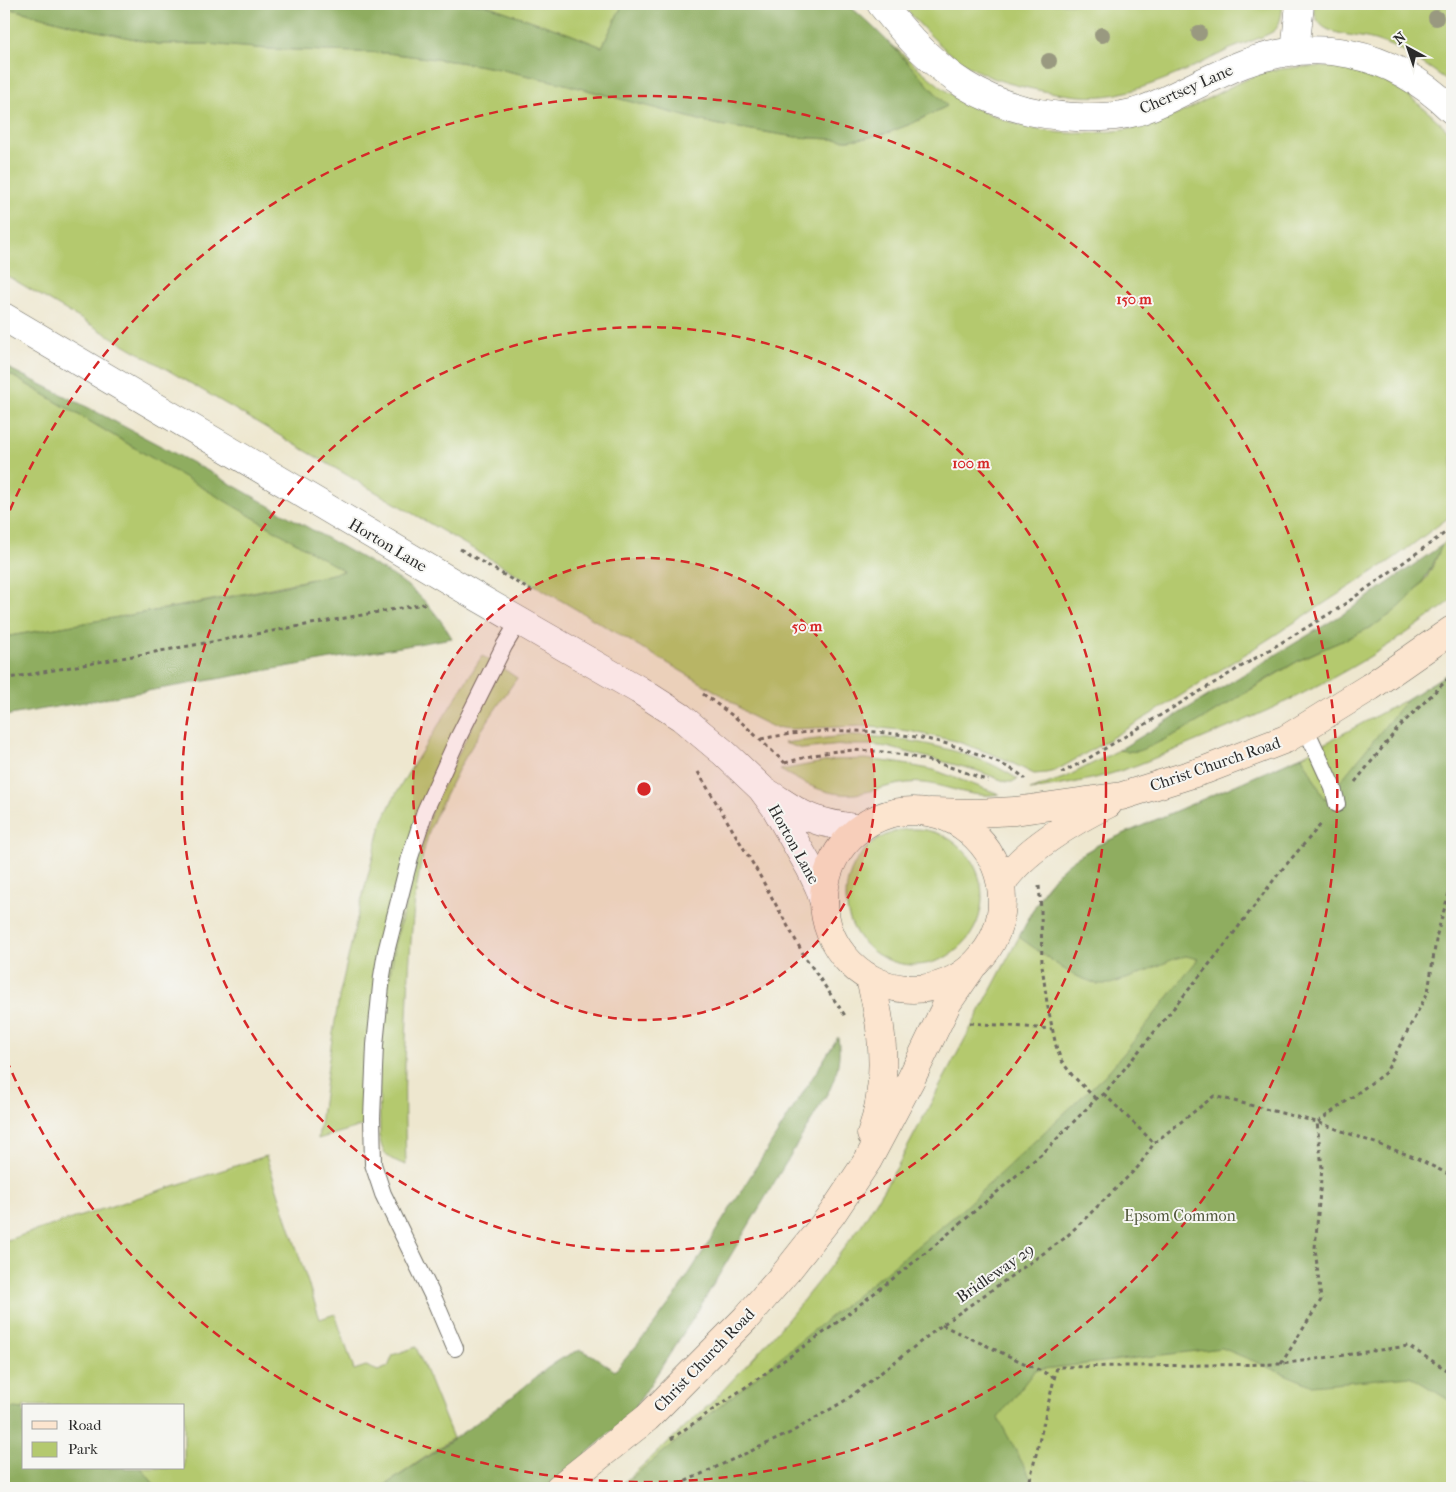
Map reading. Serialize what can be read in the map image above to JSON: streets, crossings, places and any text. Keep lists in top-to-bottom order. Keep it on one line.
{"streets":{"main road":["Christ Church Road"],"street":["Chertsey Lane","Horton Lane"],"path":["Bridleway 29"]},"crossings":[["Horton Lane","Christ Church Road"]],"parks":["Epsom Common"],"legend":["Road","Park"],"north":"top left","rings":["150 m","100 m","50 m"]}
